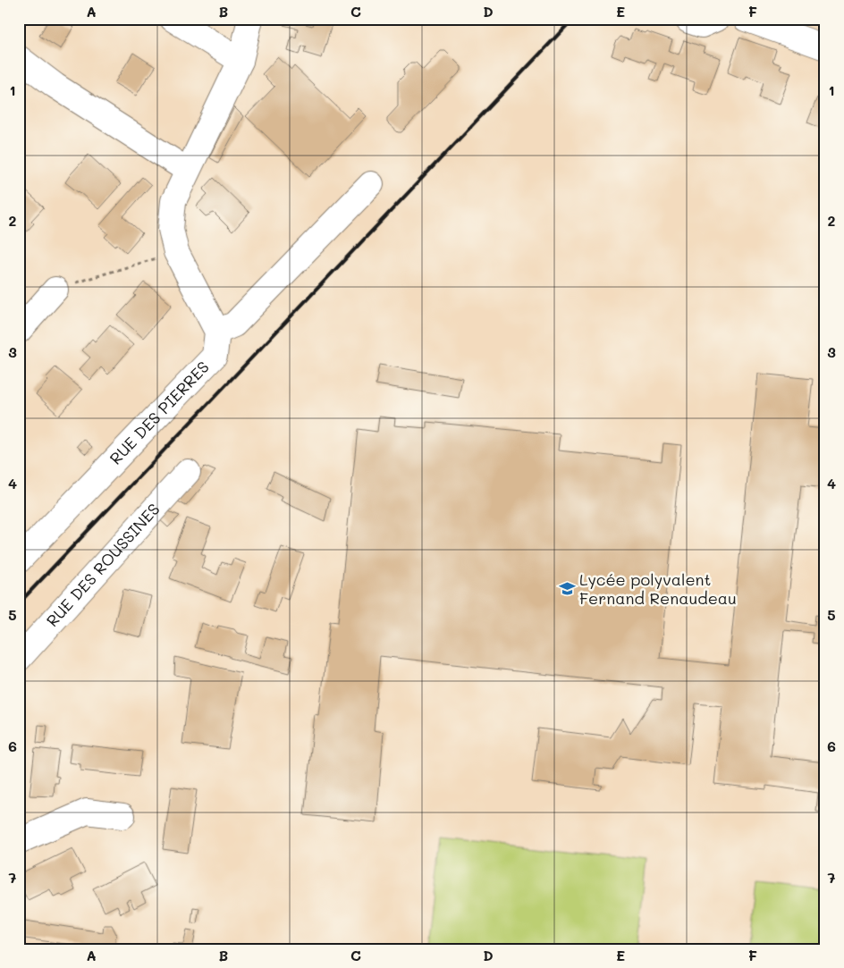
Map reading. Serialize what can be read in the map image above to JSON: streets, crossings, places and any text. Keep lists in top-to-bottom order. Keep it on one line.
{"streets":{"street":["RUE DES PIERRES","RUE DES ROUSSINES"]},"places":{"school or university":["Lycée polyvalent Fernand Renaudeau"]},"grid":{"columns":["A","B","C","D","E","F"],"rows":["1","2","3","4","5","6","7"]}}
